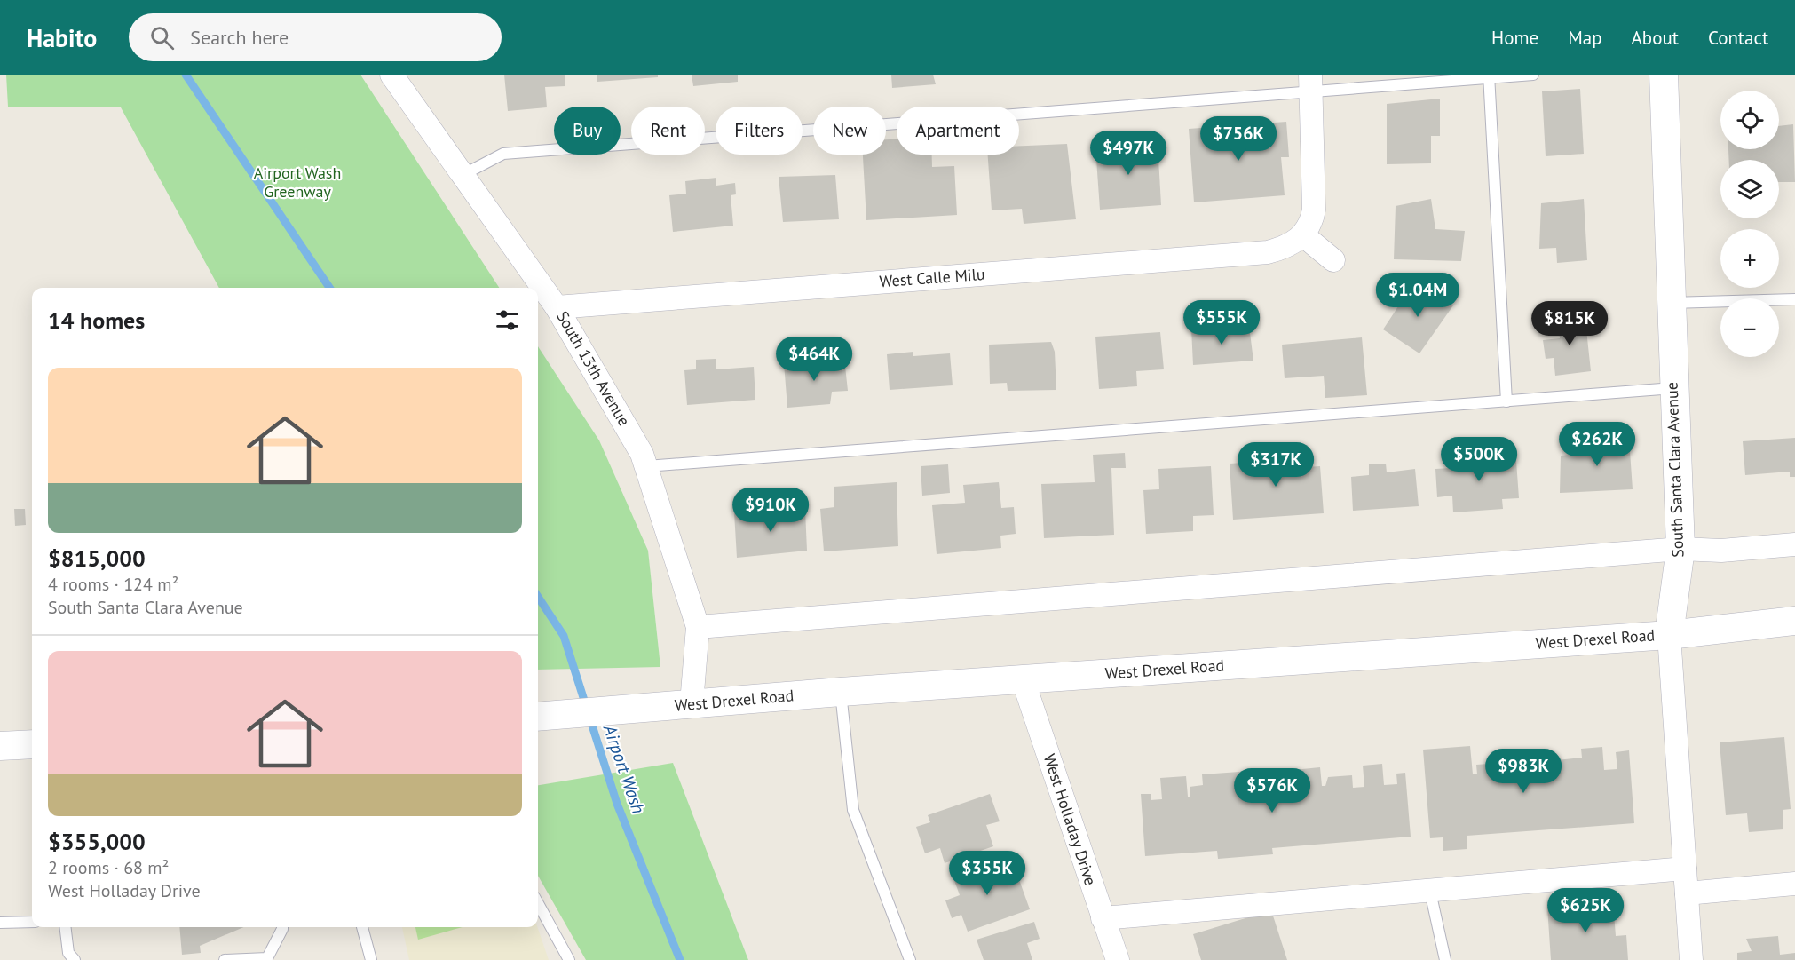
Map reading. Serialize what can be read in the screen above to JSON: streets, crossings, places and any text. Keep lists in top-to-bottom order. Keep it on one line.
{"streets":{"street":["West Calle Milu","South 13th Avenue","South Santa Clara Avenue","West Drexel Road","West Holladay Drive"]},"crossings":[["West Calle Milu","South 13th Avenue"],["South 13th Avenue","West Drexel Road"],["South Santa Clara Avenue","West Drexel Road"],["West Drexel Road","West Holladay Drive"]],"water":["Airport Wash"],"parks":["Airport Wash Greenway"],"page":{"header":"Habito","search":"Search here","nav":["Home","Map","About","Contact"],"map_buttons":["+","−"],"chip":["Buy","Rent","Filters","New","Apartment"],"price":["$756K","$497K","$1.04M","$555K","$815K","$464K","$262K","$500K","$317K","$910K","$983K","$576K","$355K","$625K"],"heading":"14 homes","list":[{"name":"$815,000","note":"4 rooms · 124 m² · South Santa Clara Avenue"},{"name":"$355,000","note":"2 rooms · 68 m² · West Holladay Drive"}]}}
